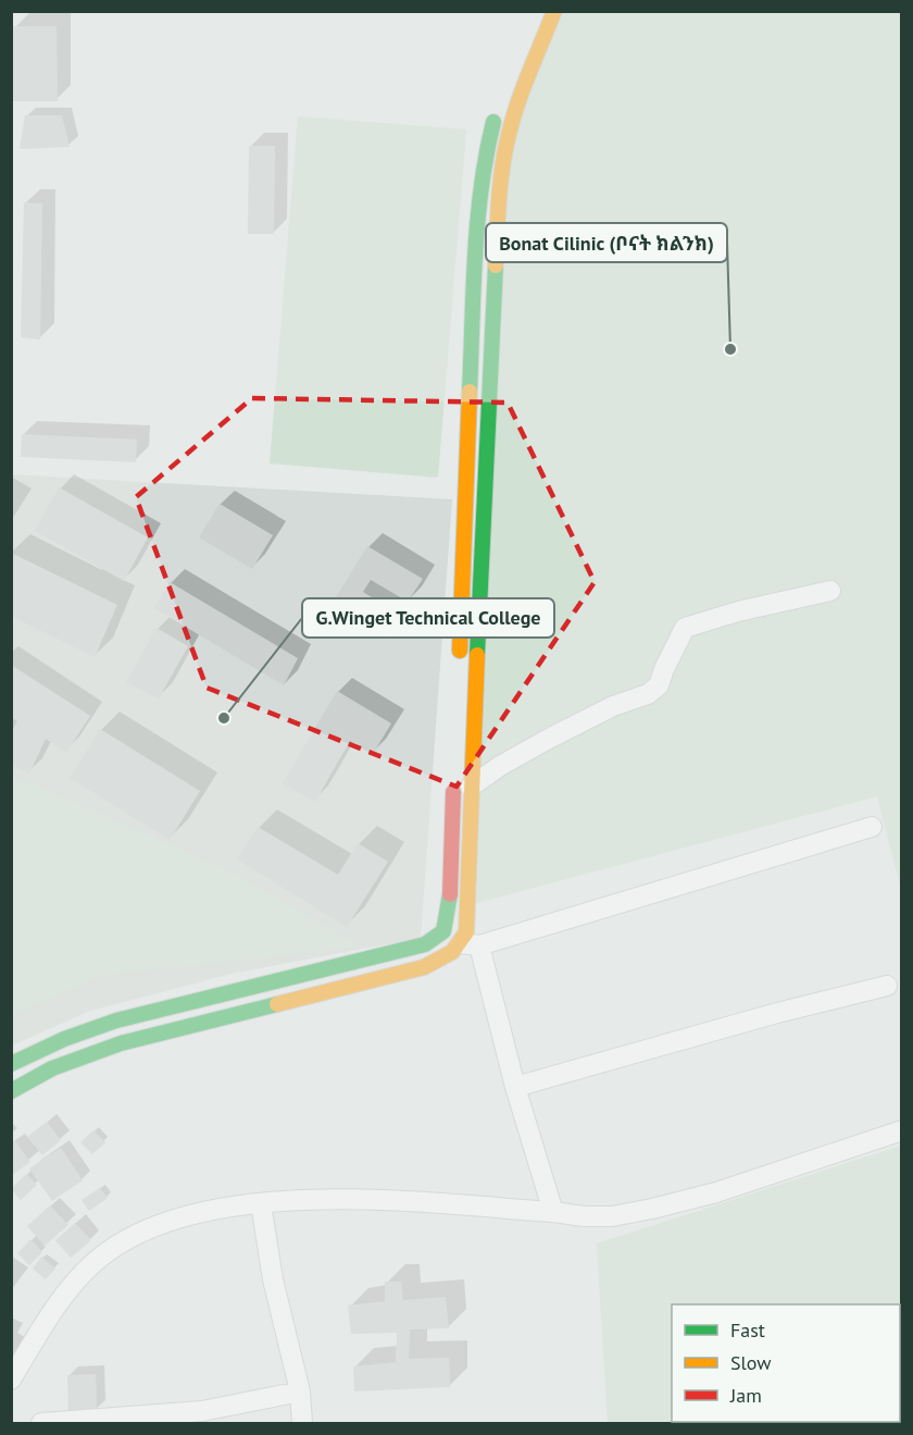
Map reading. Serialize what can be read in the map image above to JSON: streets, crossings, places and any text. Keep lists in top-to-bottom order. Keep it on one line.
{"places":["Bonat Cilinic (ቦናት ክልንክ)","G.Winget Technical College"],"legend":["Fast","Slow","Jam"]}
